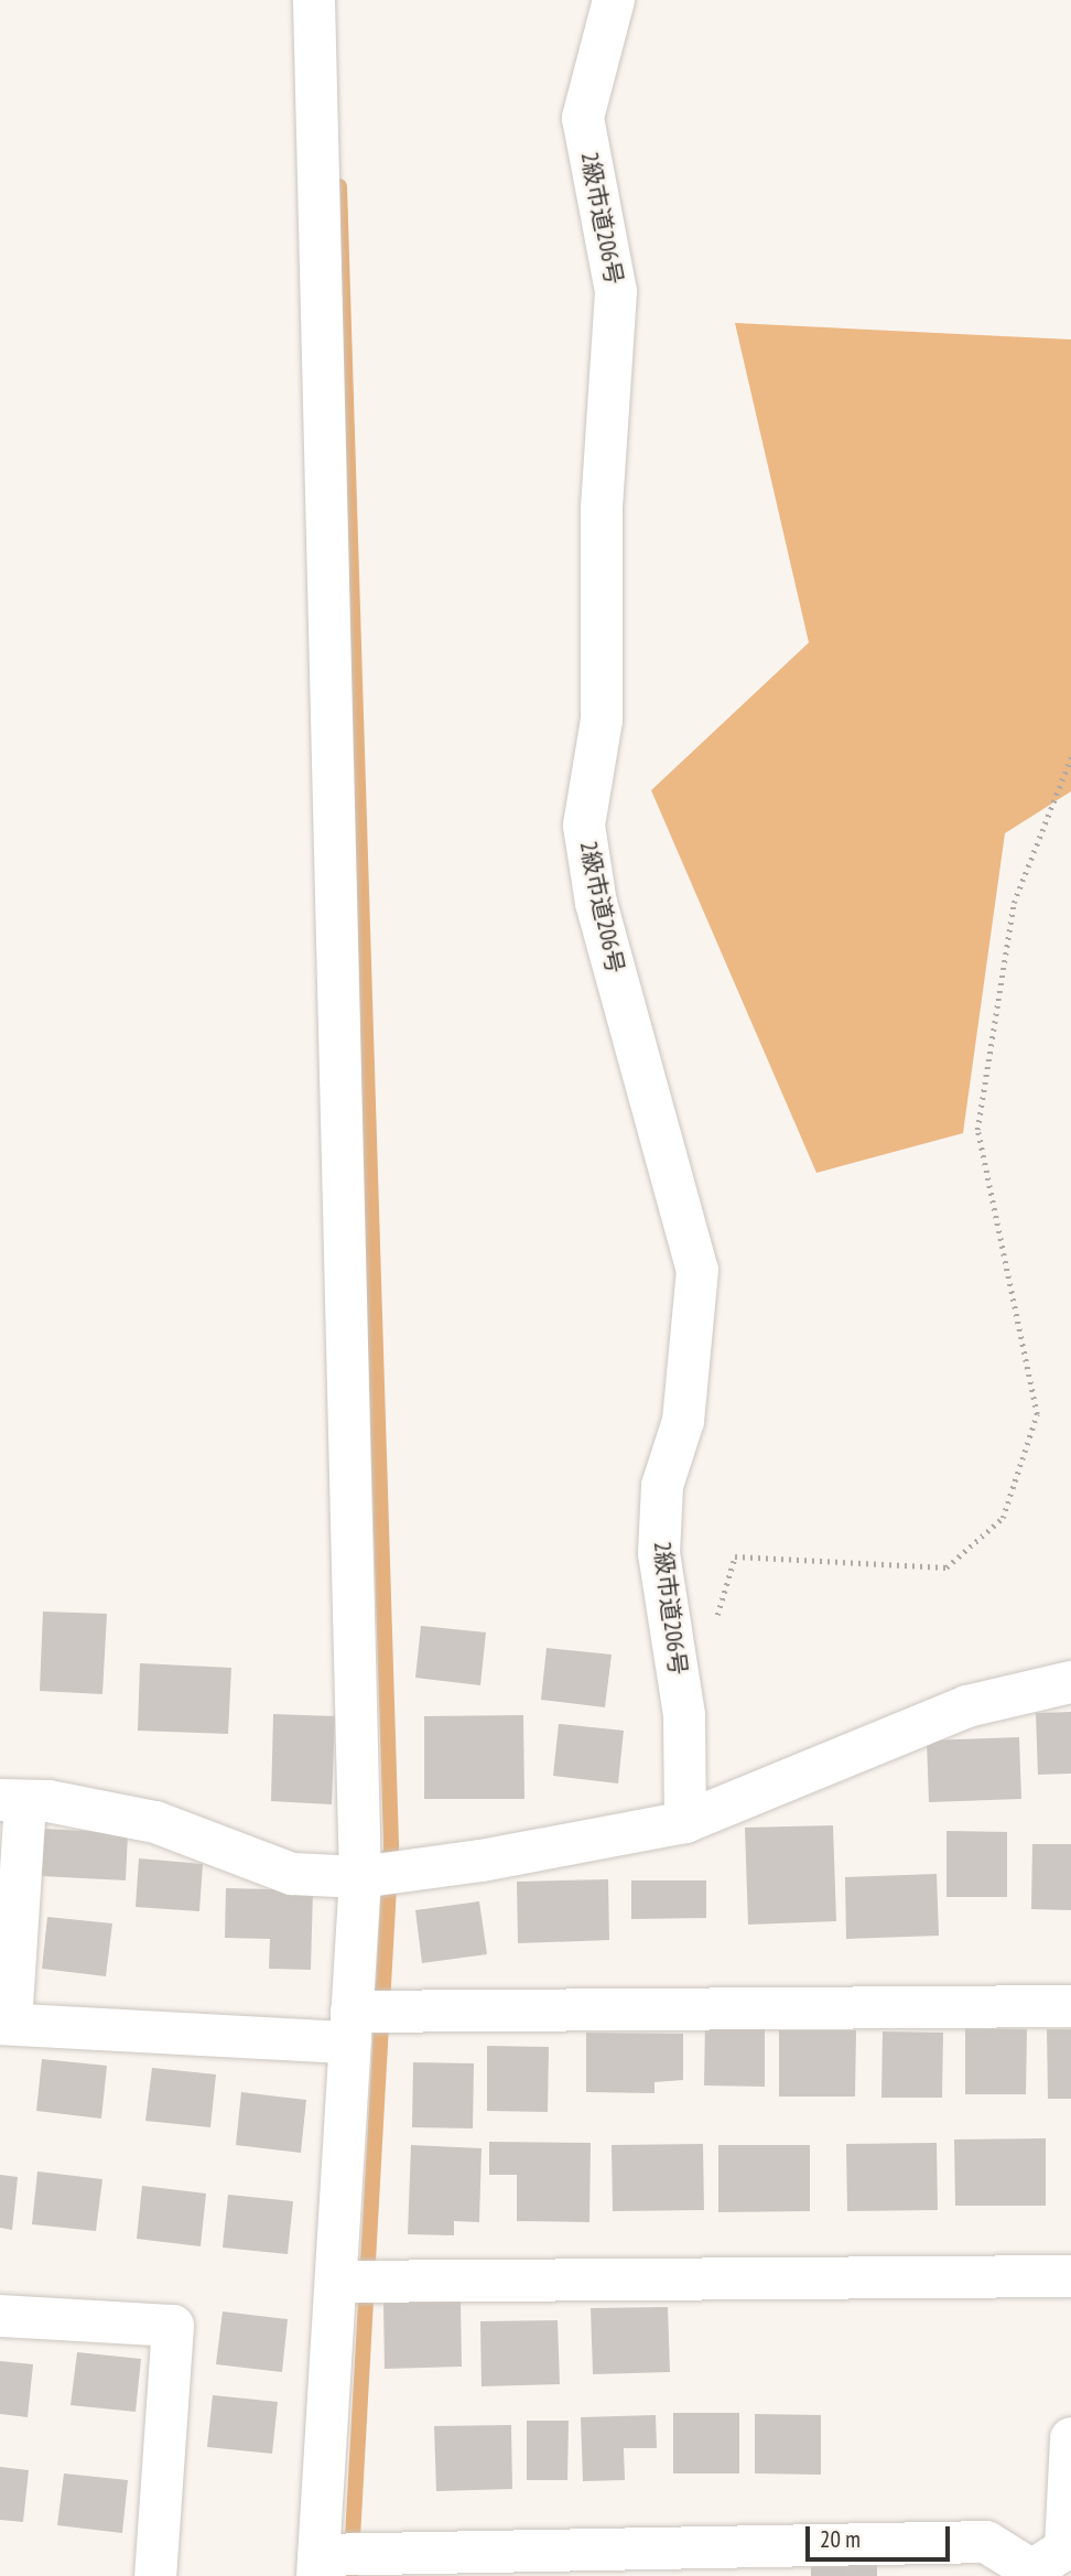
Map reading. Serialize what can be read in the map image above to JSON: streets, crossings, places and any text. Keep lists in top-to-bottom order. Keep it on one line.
{"streets":{"street":["2級市道206号"]},"scale_bar":"20 m"}
